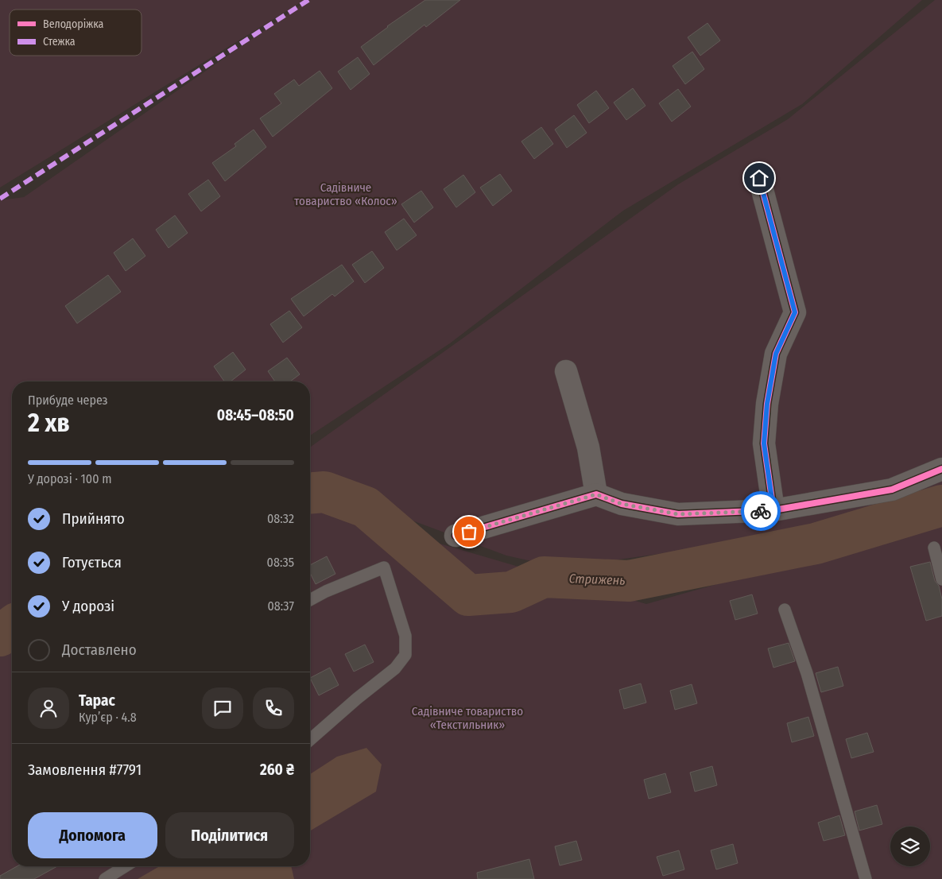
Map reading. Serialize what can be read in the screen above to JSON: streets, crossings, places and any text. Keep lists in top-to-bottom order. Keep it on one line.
{"water":["Стрижень"],"parks":["Садівниче товариство «Колос»","Садівниче товариство «Текстильник»"],"legend":["Велодоріжка","Стежка"],"page":{"heading":["2 хв","Прибуде через","08:45–08:50"],"panel":["Тарас","Кур’єр · 4.8","Замовлення #7791","260 ₴"],"bar":"У дорозі · 100 m","list":[["Прийнято","08:32"],["Готується","08:35"],["У дорозі","08:37"],"Доставлено"],"buttons":["Допомога","Поділитися"]}}
